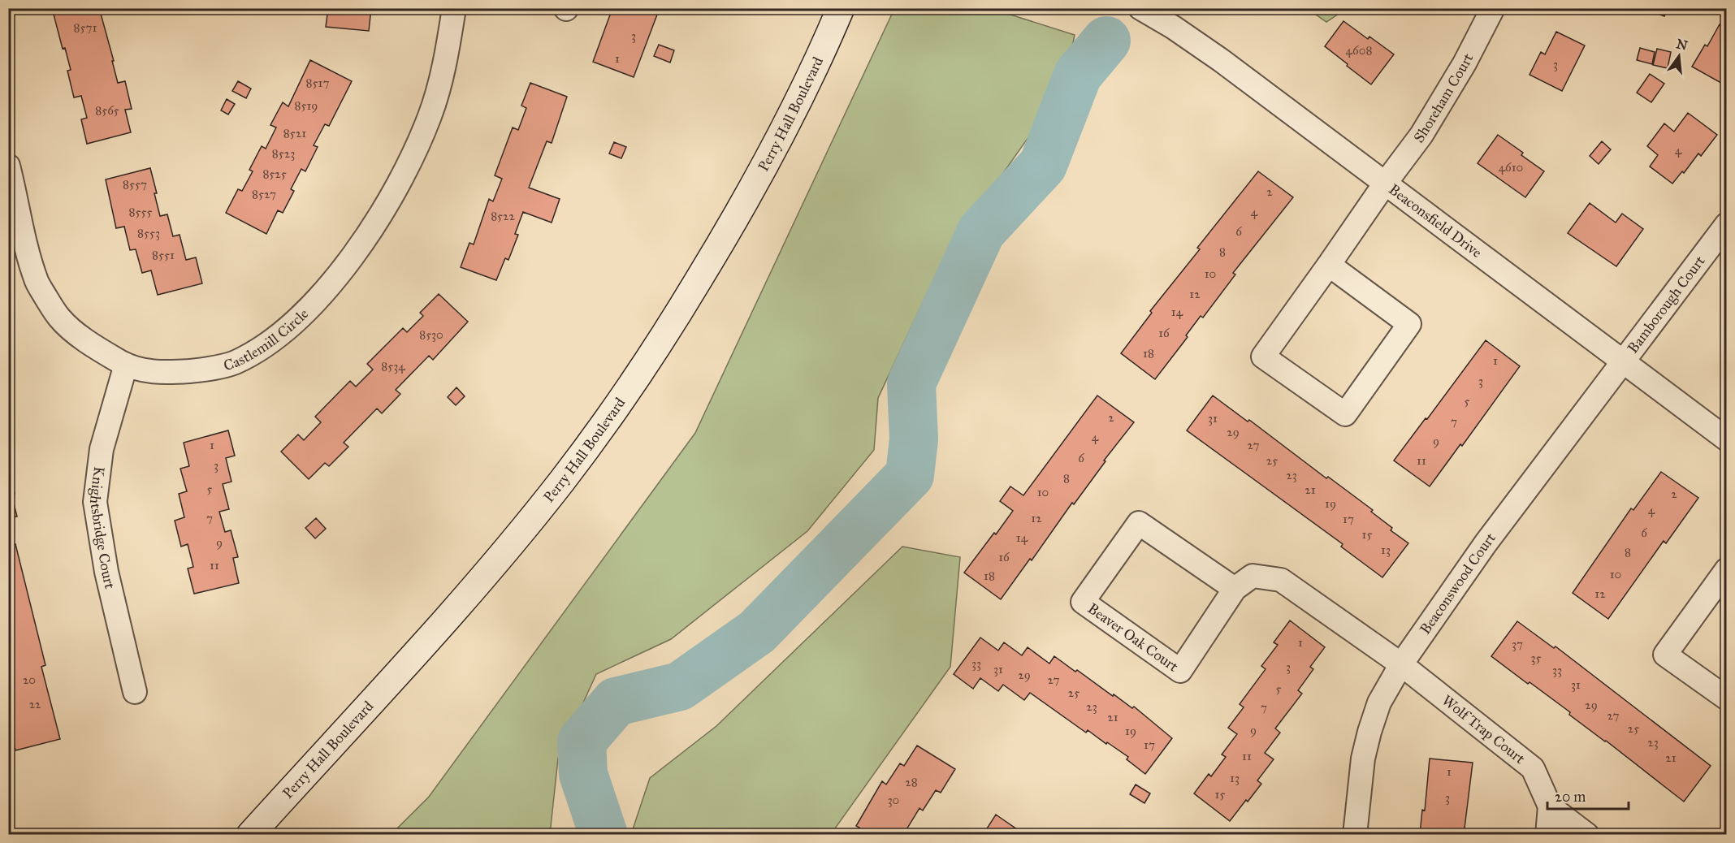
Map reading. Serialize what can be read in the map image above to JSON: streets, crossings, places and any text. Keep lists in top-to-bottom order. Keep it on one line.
{"streets":{"main road":["Perry Hall Boulevard"],"street":["Shoreham Court","Beaconsfield Drive","Bamborough Court","Castlemill Circle","Knightsbridge Court","Beaconswood Court","Beaver Oak Court","Wolf Trap Court"]},"crossings":[["Shoreham Court","Beaconsfield Drive"],["Beaconsfield Drive","Bamborough Court"],["Beaconsfield Drive","Beaconswood Court"],["Bamborough Court","Beaconswood Court"],["Castlemill Circle","Knightsbridge Court"],["Beaconswood Court","Beaver Oak Court"],["Beaconswood Court","Wolf Trap Court"],["Beaver Oak Court","Wolf Trap Court"]],"house_numbers":["8571","3","4608","1","3","8517","8519","8565","8521","4","8523","4610","8525","8557","2","8527","8555","4","8522","6","8553","8","8551","10","12","14","16","8530","18","1","8534","3","5","2","31","7","29","4","9","1","27","6","25","11","3","23","8","5","21","10","2","19","4","7","12","17","6","15","14","9","13","8","16","11","10","18","12","1","37","35","33","3","31","33","29","20","27","31","5","25","22","29","23","7","27","21","25","9","19","23","17","11","21","1","13","28","15","3","30"],"scale_bar":"20 m","north":"top"}
